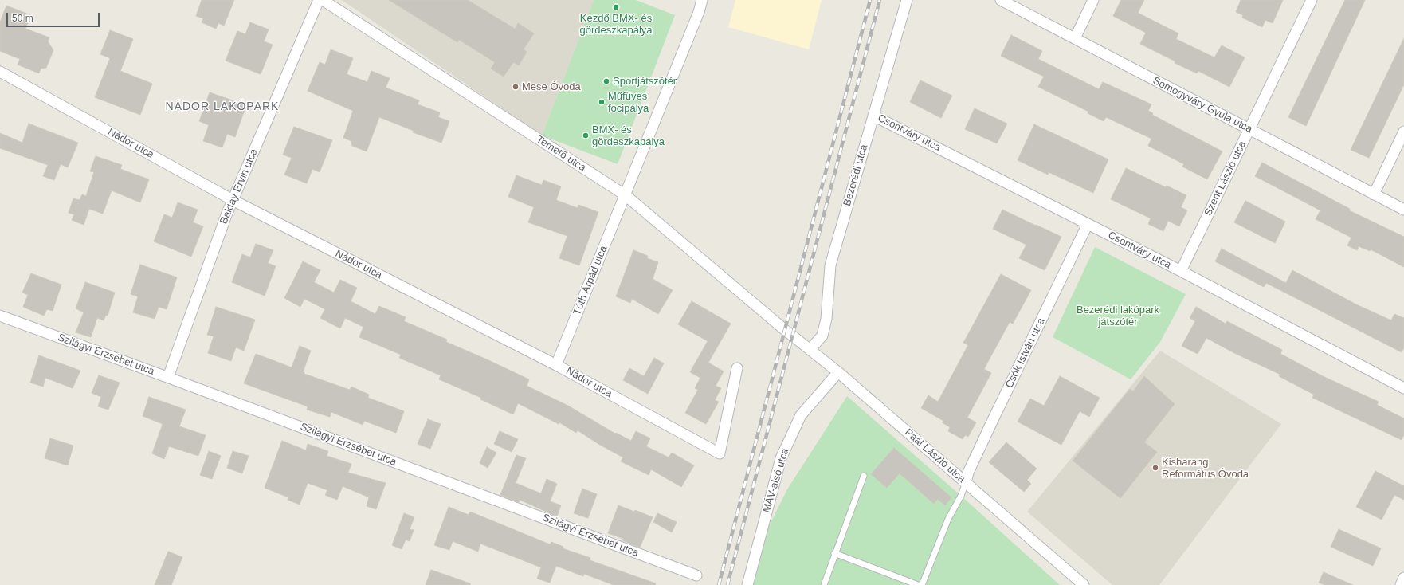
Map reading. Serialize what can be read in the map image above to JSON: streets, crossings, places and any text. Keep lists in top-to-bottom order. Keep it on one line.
{"streets":{"street":["Somogyváry Gyula utca","Csontváry utca","Nádor utca","Temető utca","Bezerédi utca","Szent László utca","Baktay Ervin utca","Tóth Árpád utca","Csók István utca","Szilágyi Erzsébet utca","Paál László utca","MÁV-alsó utca"]},"crossings":[["Somogyváry Gyula utca","Szent László utca"],["Csontváry utca","Bezerédi utca"],["Csontváry utca","Szent László utca"],["Csontváry utca","Csók István utca"],["Nádor utca","Baktay Ervin utca"],["Nádor utca","Tóth Árpád utca"],["Temető utca","Tóth Árpád utca"],["Temető utca","Paál László utca"],["Bezerédi utca","Paál László utca"],["Baktay Ervin utca","Szilágyi Erzsébet utca"],["Csók István utca","Paál László utca"],["Paál László utca","MÁV-alsó utca"]],"districts":["NÁDOR LAKÓPARK"],"parks":["Bezerédi lakópark játszótér"],"places":["Kezdő BMX- és gördeszkapálya","Sportjátszótér","Mese Óvoda","Műfüves focipálya","BMX- és gördeszkapálya","Kisharang Református Óvoda"],"scale_bar":"50 m"}
